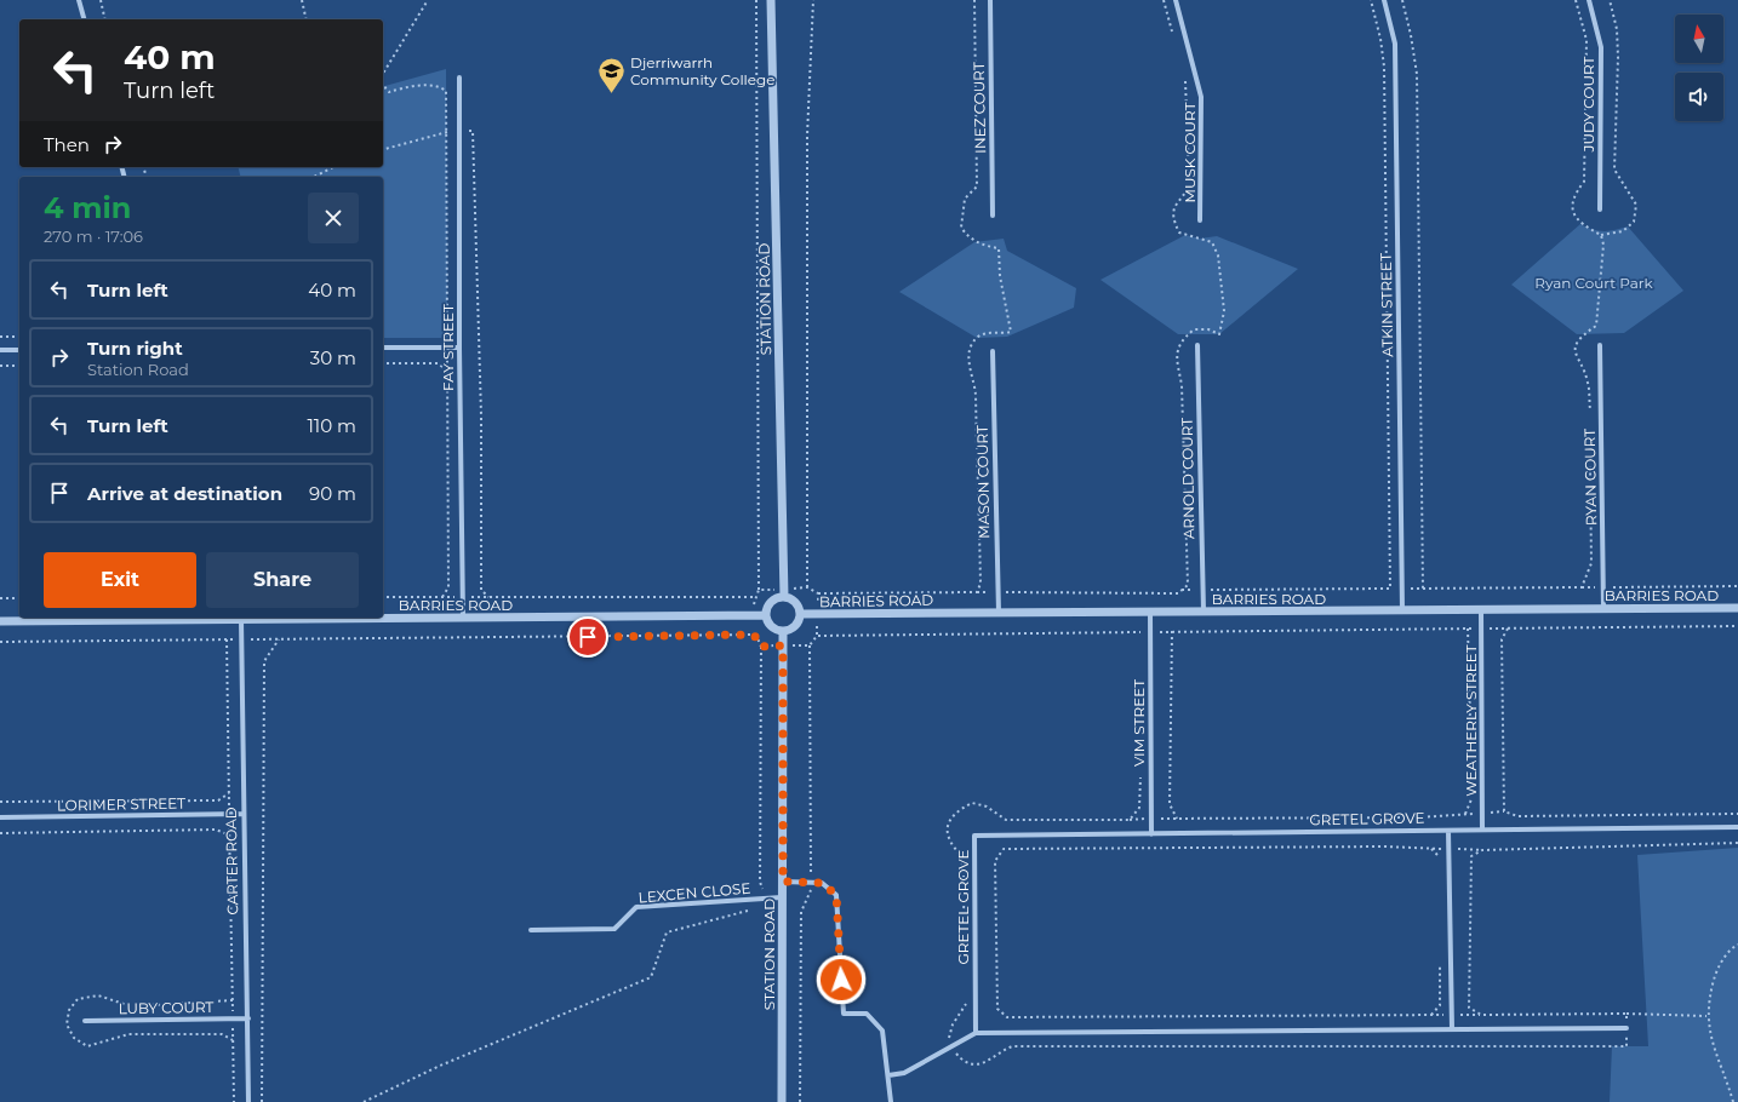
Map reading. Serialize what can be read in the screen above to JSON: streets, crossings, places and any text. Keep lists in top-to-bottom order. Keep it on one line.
{"streets":{"street":["JUDY COURT","INEZ COURT","MUSK COURT","STATION ROAD","ATKIN STREET","FAY STREET","RYAN COURT","ARNOLD COURT","MASON COURT","BARRIES ROAD","WEATHERLY STREET","VIM STREET","LORIMER STREET","GRETEL GROVE","CARTER ROAD","LEXCEN CLOSE","LUBY COURT"]},"crossings":[["STATION ROAD","BARRIES ROAD"],["STATION ROAD","LEXCEN CLOSE"],["ATKIN STREET","BARRIES ROAD"],["FAY STREET","BARRIES ROAD"],["RYAN COURT","BARRIES ROAD"],["ARNOLD COURT","BARRIES ROAD"],["MASON COURT","BARRIES ROAD"],["BARRIES ROAD","WEATHERLY STREET"],["BARRIES ROAD","VIM STREET"],["BARRIES ROAD","CARTER ROAD"],["WEATHERLY STREET","GRETEL GROVE"],["VIM STREET","GRETEL GROVE"],["LORIMER STREET","CARTER ROAD"],["CARTER ROAD","LUBY COURT"]],"parks":["Ryan Court Park"],"places":{"school or university":["Djerriwarrh Community College"]},"north":"top","page":{"turn":["40 m","Turn left"],"then":"Then","heading":["4 min","270 m · 17:06"],"list":[{"name":"Turn left","value":"40 m"},{"name":"Turn right","note":"Station Road","value":"30 m"},{"name":"Turn left","value":"110 m"},{"name":"Arrive at destination","value":"90 m"}],"buttons":["Exit","Share"]}}
